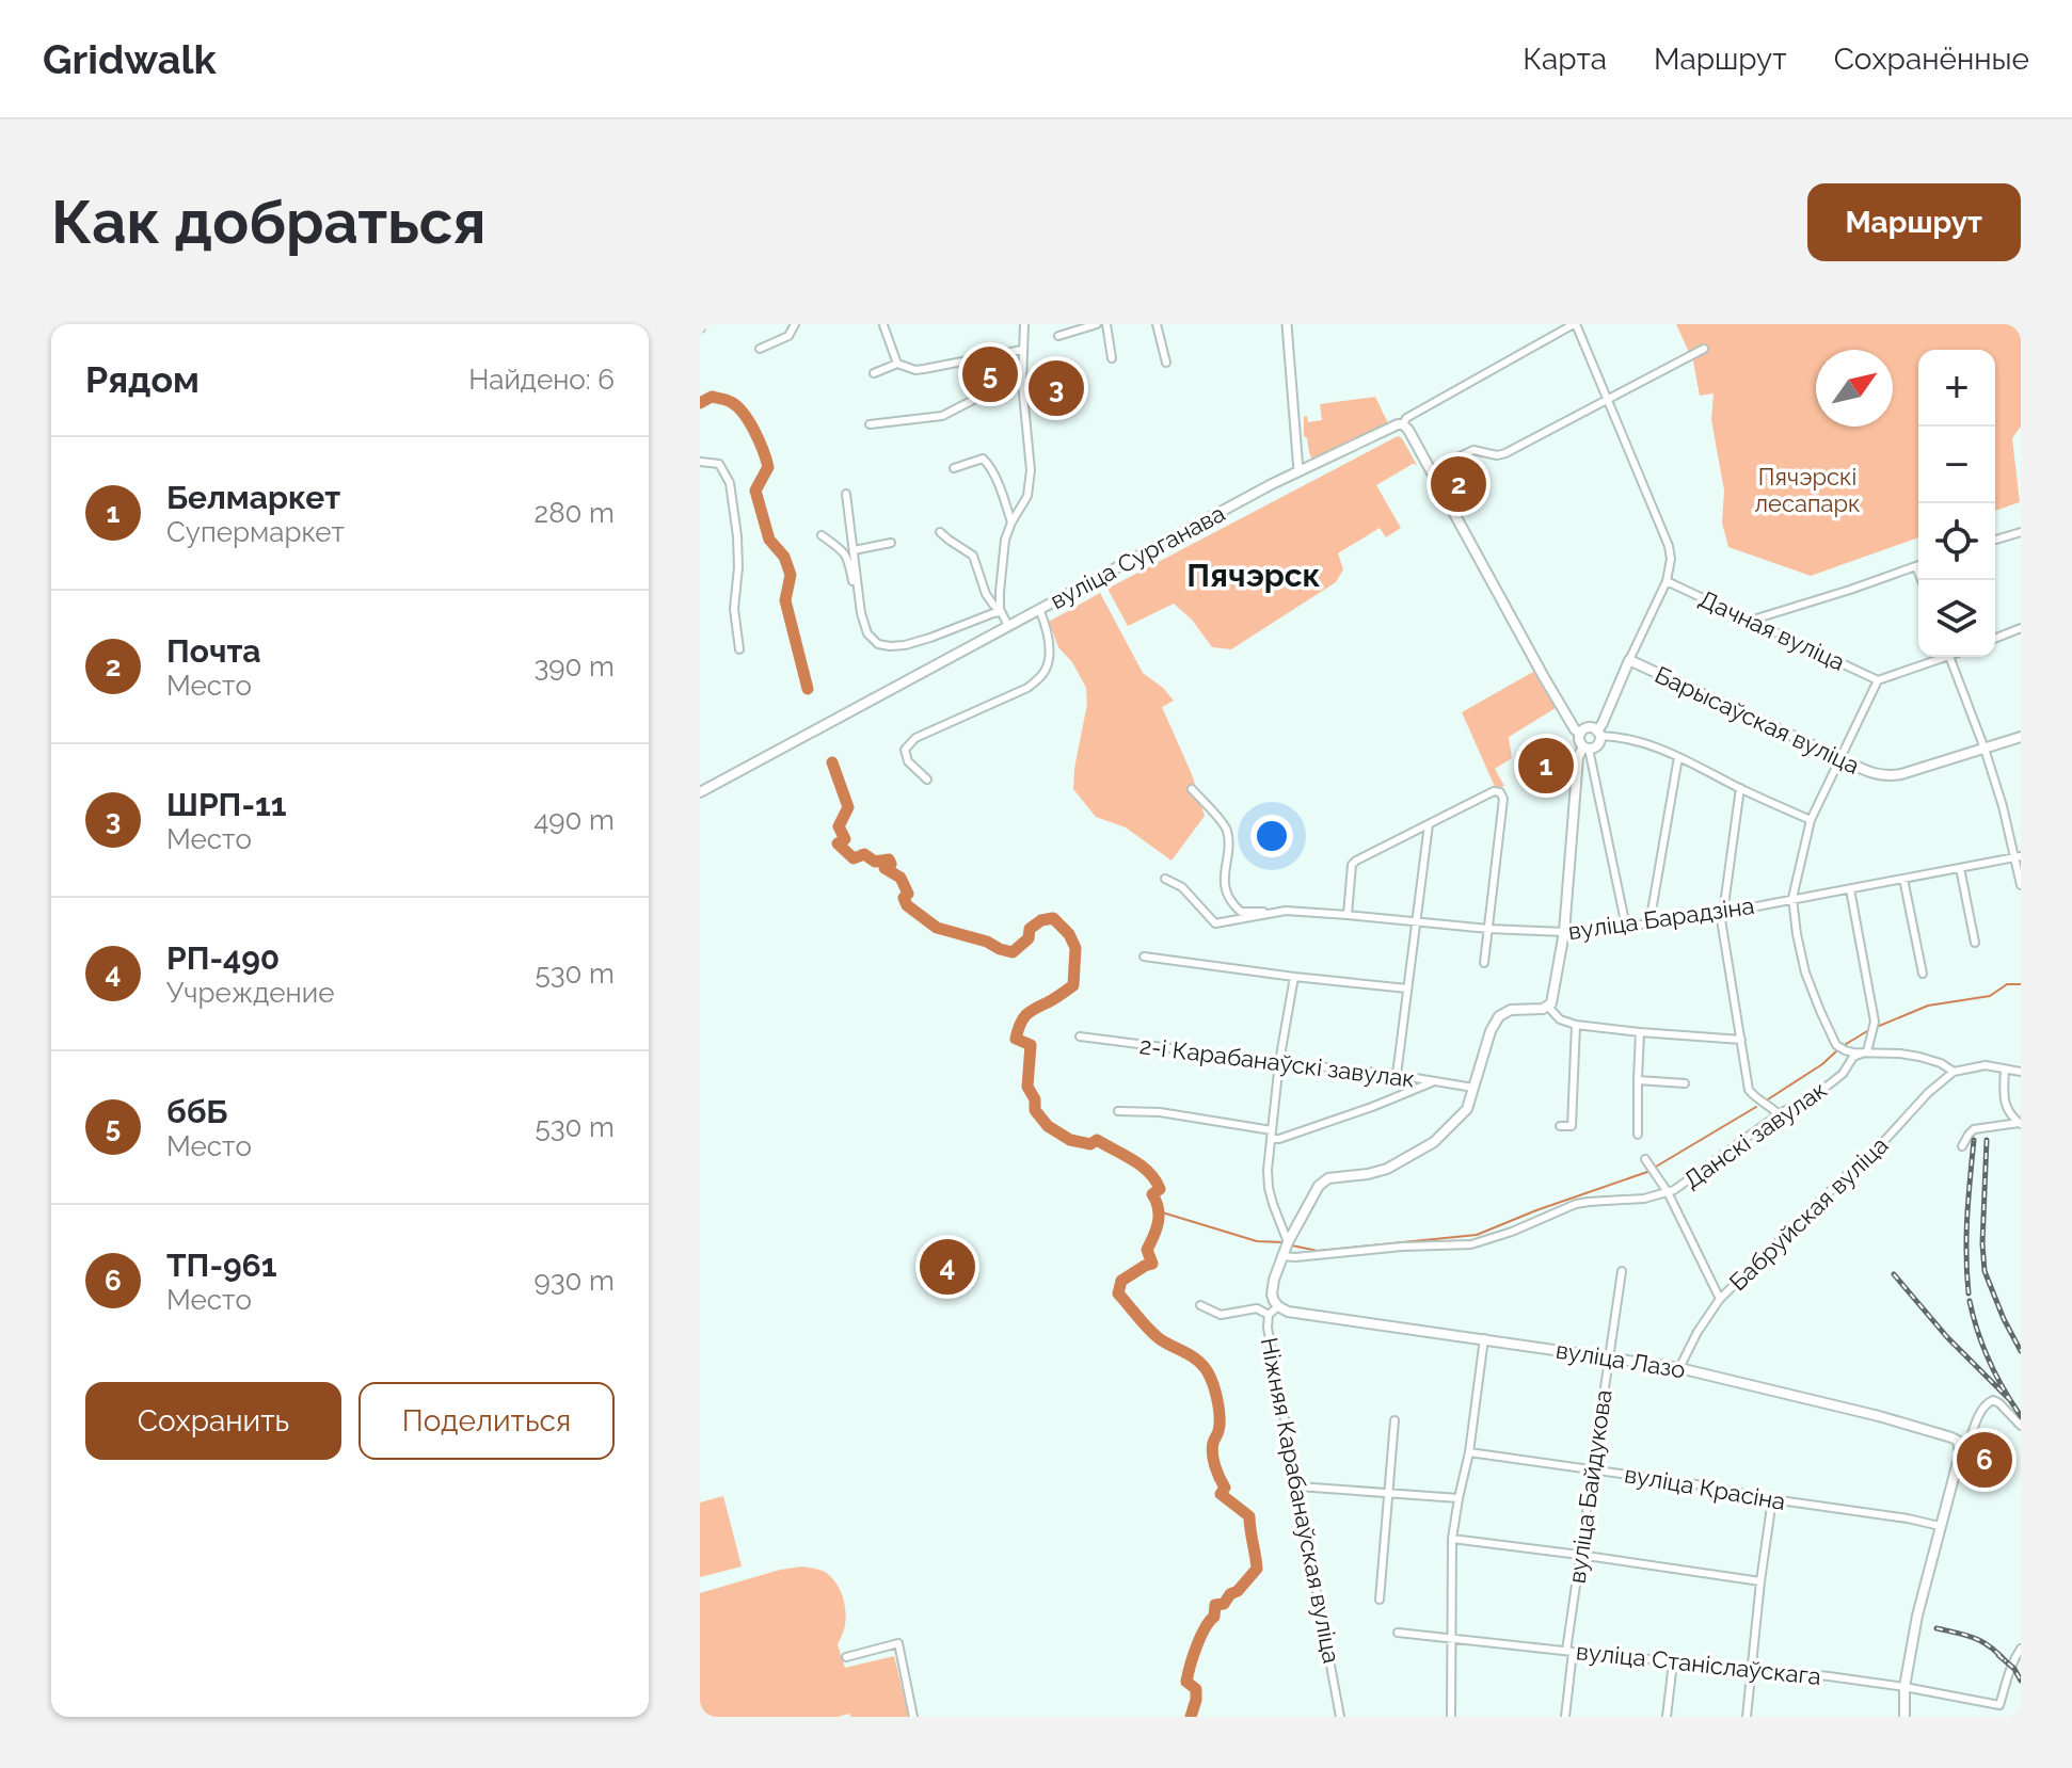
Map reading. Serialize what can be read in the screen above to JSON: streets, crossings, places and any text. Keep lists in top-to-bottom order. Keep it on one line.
{"streets":{"main road":["вуліца Сурганава","Барысаўская вуліца","вуліца Лазо","Ніжняя Карабанаўская вуліца"],"street":["Дачная вуліца","вуліца Барадзіна","2-і Карабанаўскі завулак","Данскі завулак","Бабруйская вуліца","вуліца Байдукова","вуліца Красіна","вуліца Станіслаўскага"]},"crossings":[["2-і Карабанаўскі завулак","Ніжняя Карабанаўская вуліца"],["Данскі завулак","Ніжняя Карабанаўская вуліца"],["Бабруйская вуліца","вуліца Лазо"],["вуліца Лазо","вуліца Байдукова"],["вуліца Лазо","Ніжняя Карабанаўская вуліца"],["вуліца Байдукова","вуліца Красіна"],["вуліца Байдукова","вуліца Станіслаўскага"]],"districts":["Пячэрск"],"parks":["Пячэрскі лесапарк"],"north":"top right","page":{"header":"Gridwalk","nav":["Карта","Маршрут","Сохранённые"],"buttons":["Маршрут",["Сохранить","Поделиться"]],"title":"Как добраться","heading":["Рядом","Найдено: 6"],"pins":["5","3","2","1","4","6"],"map_buttons":["+","−"],"list":[{"mark":"1","name":"Белмаркет","note":"Супермаркет","value":"280 m"},{"mark":"2","name":"Почта","note":"Место","value":"390 m"},{"mark":"3","name":"ШРП-11","note":"Место","value":"490 m"},{"mark":"4","name":"РП-490","note":"Учреждение","value":"530 m"},{"mark":"5","name":"ббБ","note":"Место","value":"530 m"},{"mark":"6","name":"ТП-961","note":"Место","value":"930 m"}]}}
